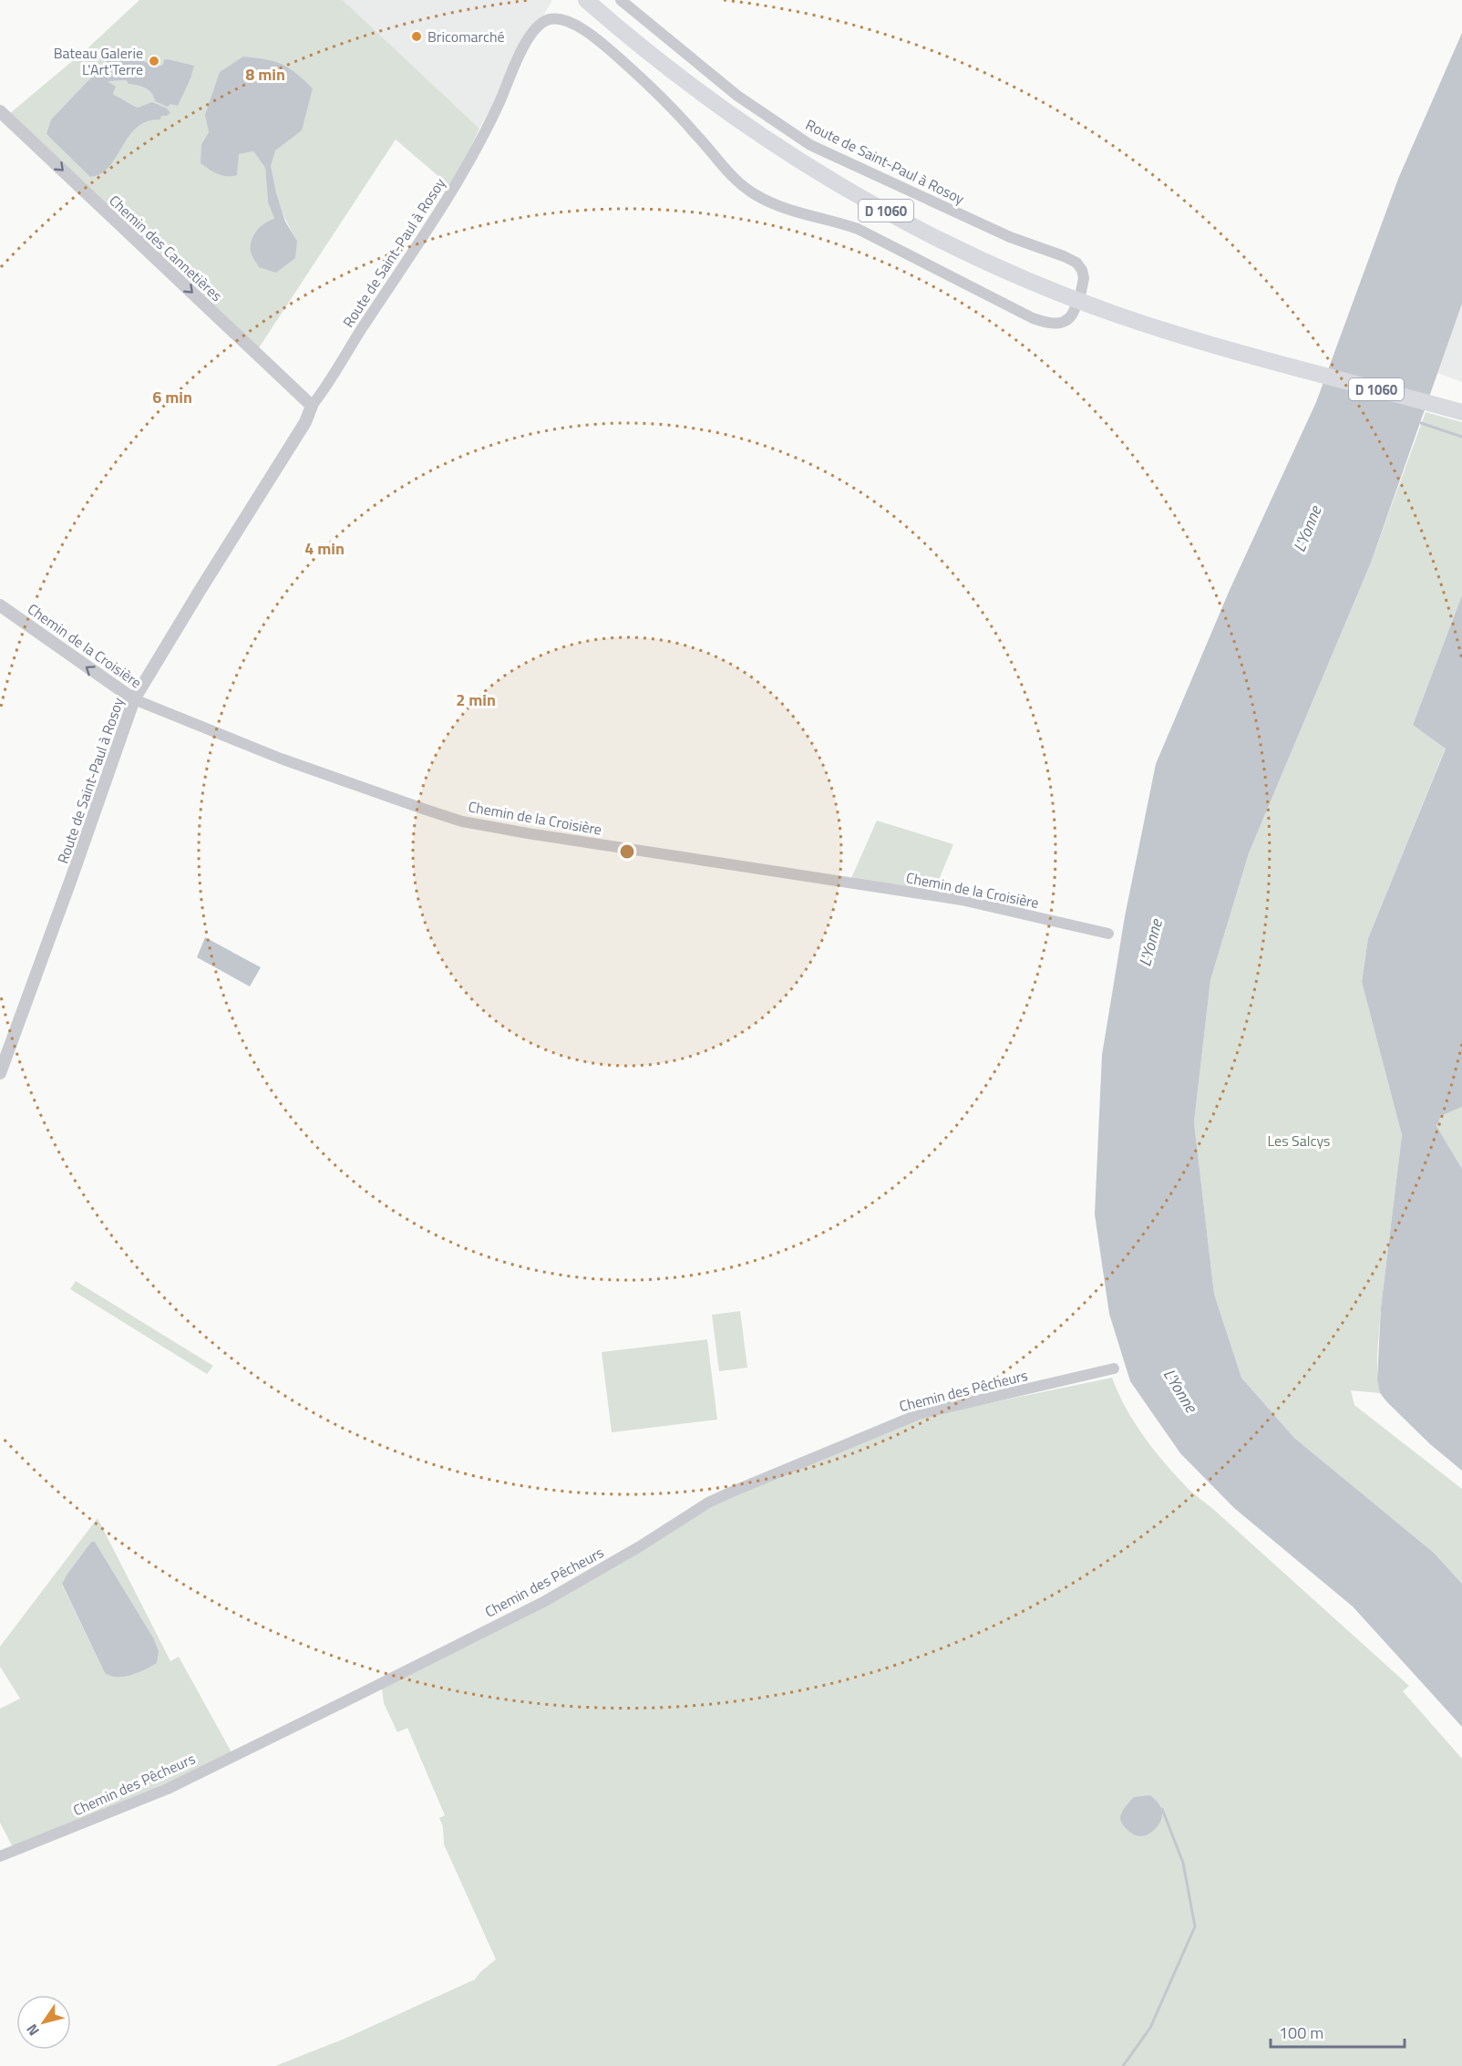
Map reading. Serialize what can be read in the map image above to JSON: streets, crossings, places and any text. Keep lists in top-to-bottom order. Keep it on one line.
{"streets":{"main road":["D 1060"],"street":["Route de Saint-Paul à Rosoy","Chemin des Cannetières","Chemin de la Croisière","Chemin des Pêcheurs"]},"crossings":[["Route de Saint-Paul à Rosoy","Chemin des Cannetières"],["Route de Saint-Paul à Rosoy","Chemin de la Croisière"]],"one_way":["Chemin des Cannetières"],"water":["L'Yonne"],"parks":["Les Salcys"],"places":["Bricomarché","Bateau Galerie L'Art'Terre"],"scale_bar":"100 m","north":"bottom left","rings":["8 min","6 min","4 min","2 min"]}
